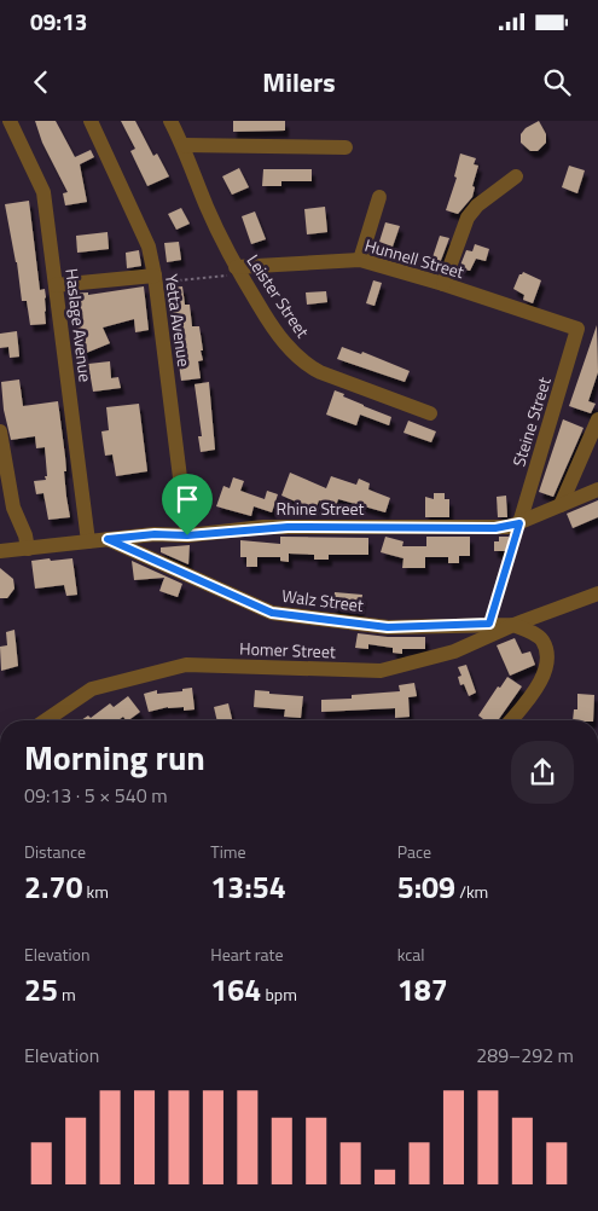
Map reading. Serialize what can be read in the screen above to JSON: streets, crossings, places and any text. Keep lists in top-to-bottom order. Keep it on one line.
{"streets":{"street":["Hunnell Street","Leister Street","Yetta Avenue","Haslage Avenue","Steine Street","Rhine Street","Walz Street","Homer Street"]},"crossings":[["Hunnell Street","Leister Street"],["Hunnell Street","Steine Street"],["Yetta Avenue","Rhine Street"],["Haslage Avenue","Rhine Street"],["Steine Street","Rhine Street"],["Rhine Street","Walz Street"],["Walz Street","Homer Street"]],"page":{"status":"09:13","header":"Milers","heading":["Morning run","09:13 · 5 × 540 m"],"stats":[["Distance","2.70 km"],["Time","13:54"],["Pace","5:09 /km"],["Elevation","25 m"],["Heart rate","164 bpm"],["kcal","187"]],"chart":["Elevation","289–292 m"]}}
